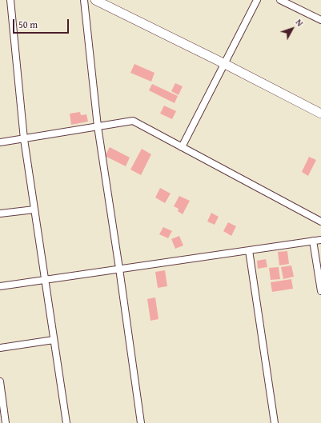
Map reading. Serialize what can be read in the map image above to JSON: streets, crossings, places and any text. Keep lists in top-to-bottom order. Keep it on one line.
{"scale_bar":"50 m","north":"top right"}
